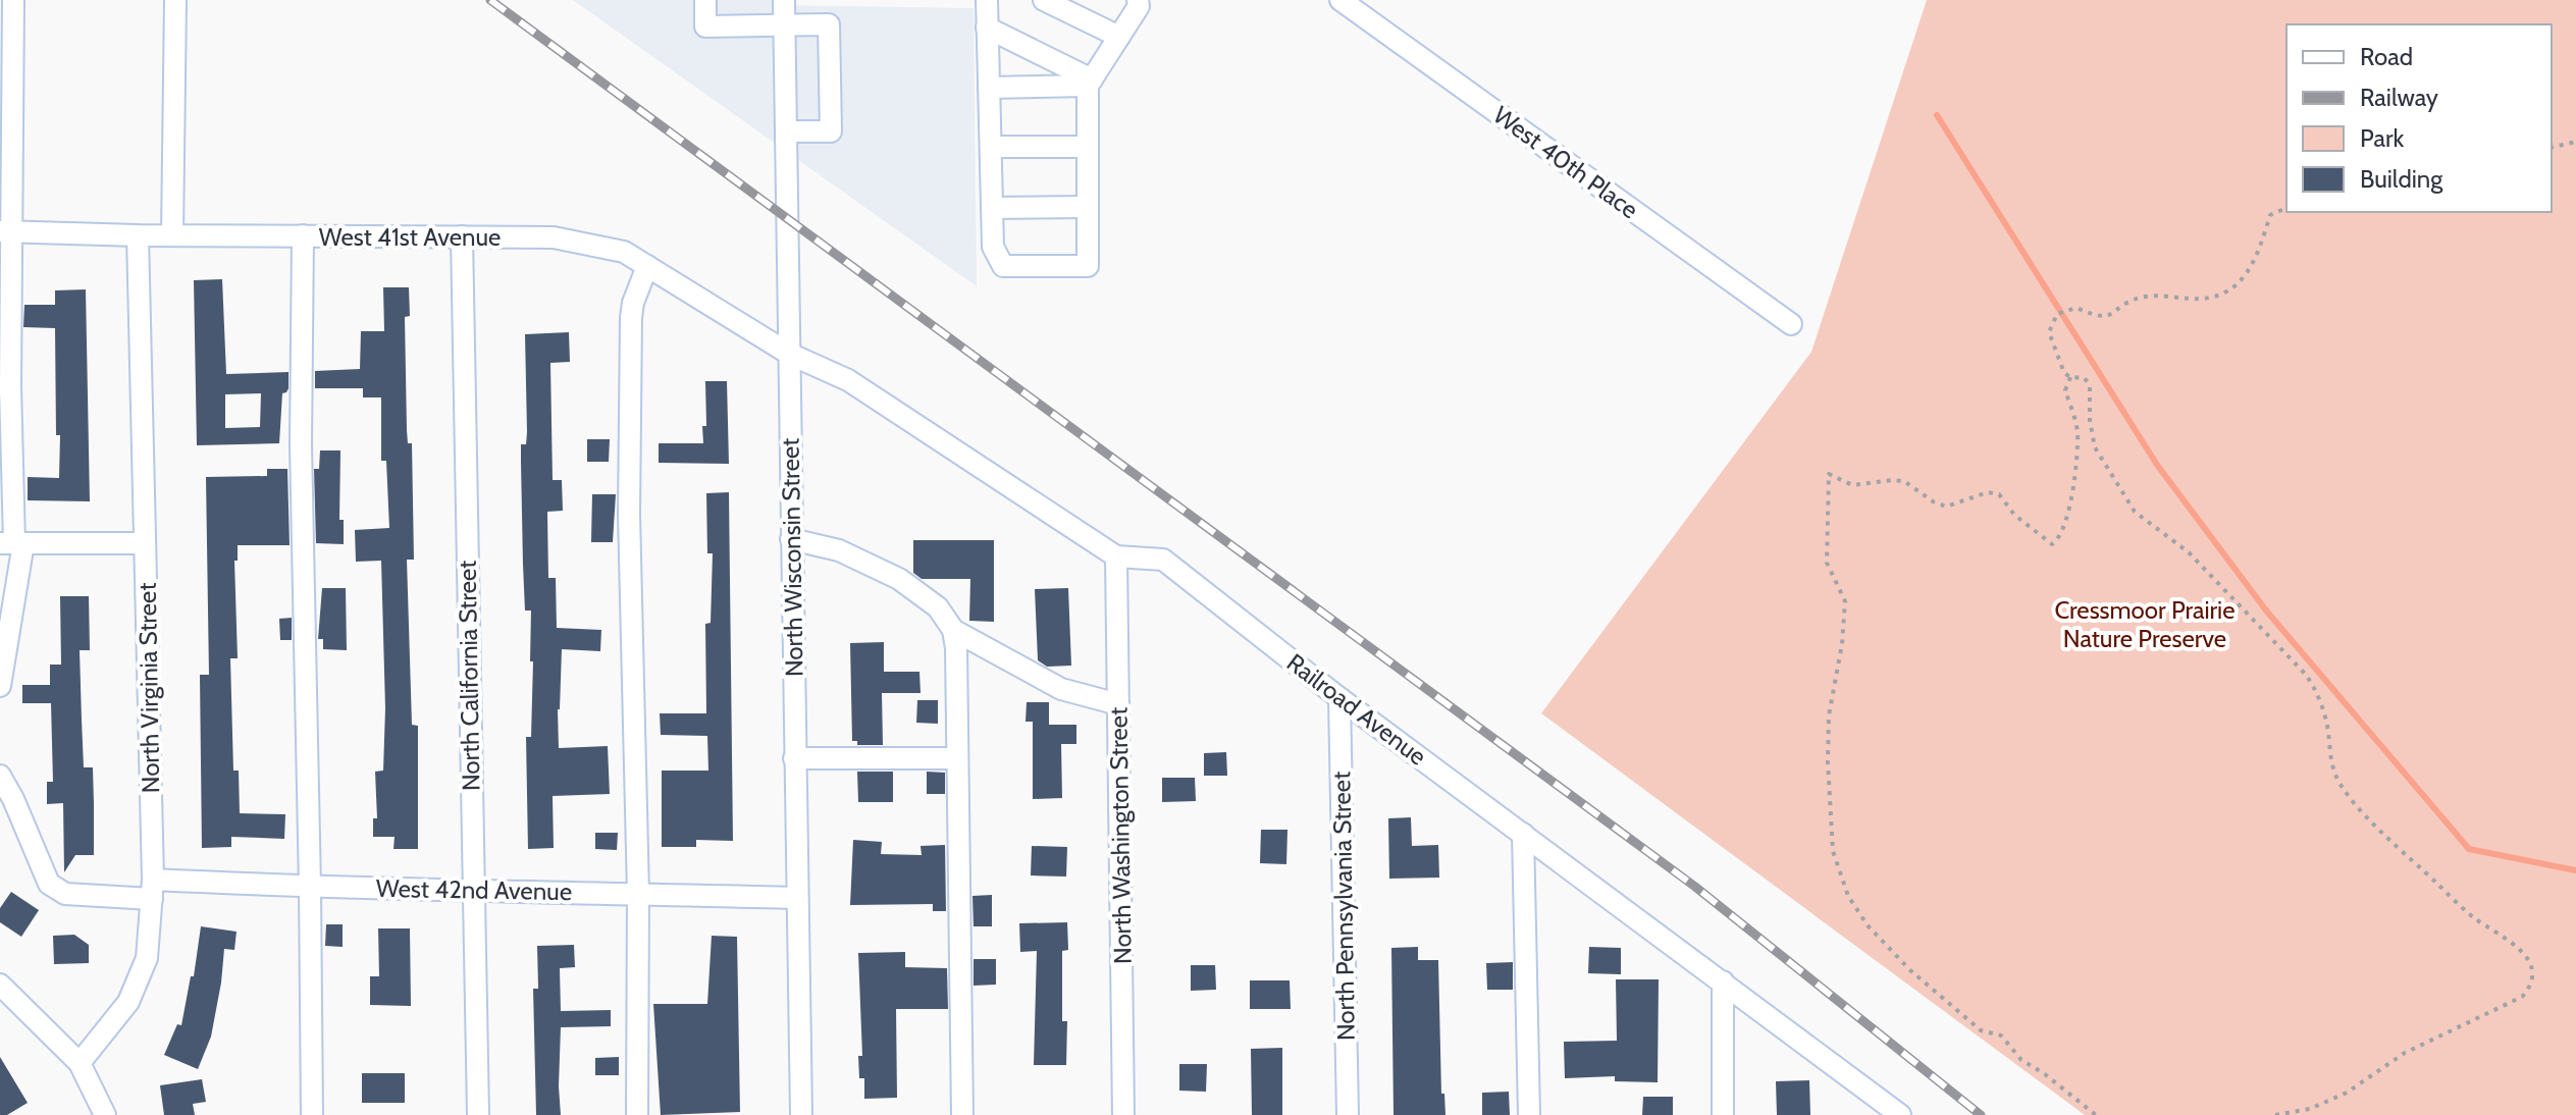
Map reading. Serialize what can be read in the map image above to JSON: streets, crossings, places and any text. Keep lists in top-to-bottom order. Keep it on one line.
{"streets":{"street":["West 40th Place","West 41st Avenue","North Wisconsin Street","North California Street","North Virginia Street","Railroad Avenue","North Washington Street","West 42nd Avenue","North Pennsylvania Street"]},"crossings":[["West 41st Avenue","North Wisconsin Street"],["West 41st Avenue","North California Street"],["West 41st Avenue","North Virginia Street"],["West 41st Avenue","Railroad Avenue"],["North Wisconsin Street","Railroad Avenue"],["North Wisconsin Street","West 42nd Avenue"],["North California Street","West 42nd Avenue"],["North Virginia Street","West 42nd Avenue"],["Railroad Avenue","North Washington Street"],["Railroad Avenue","North Pennsylvania Street"]],"parks":["Cressmoor Prairie Nature Preserve"],"legend":["Road","Railway","Park","Building"]}
